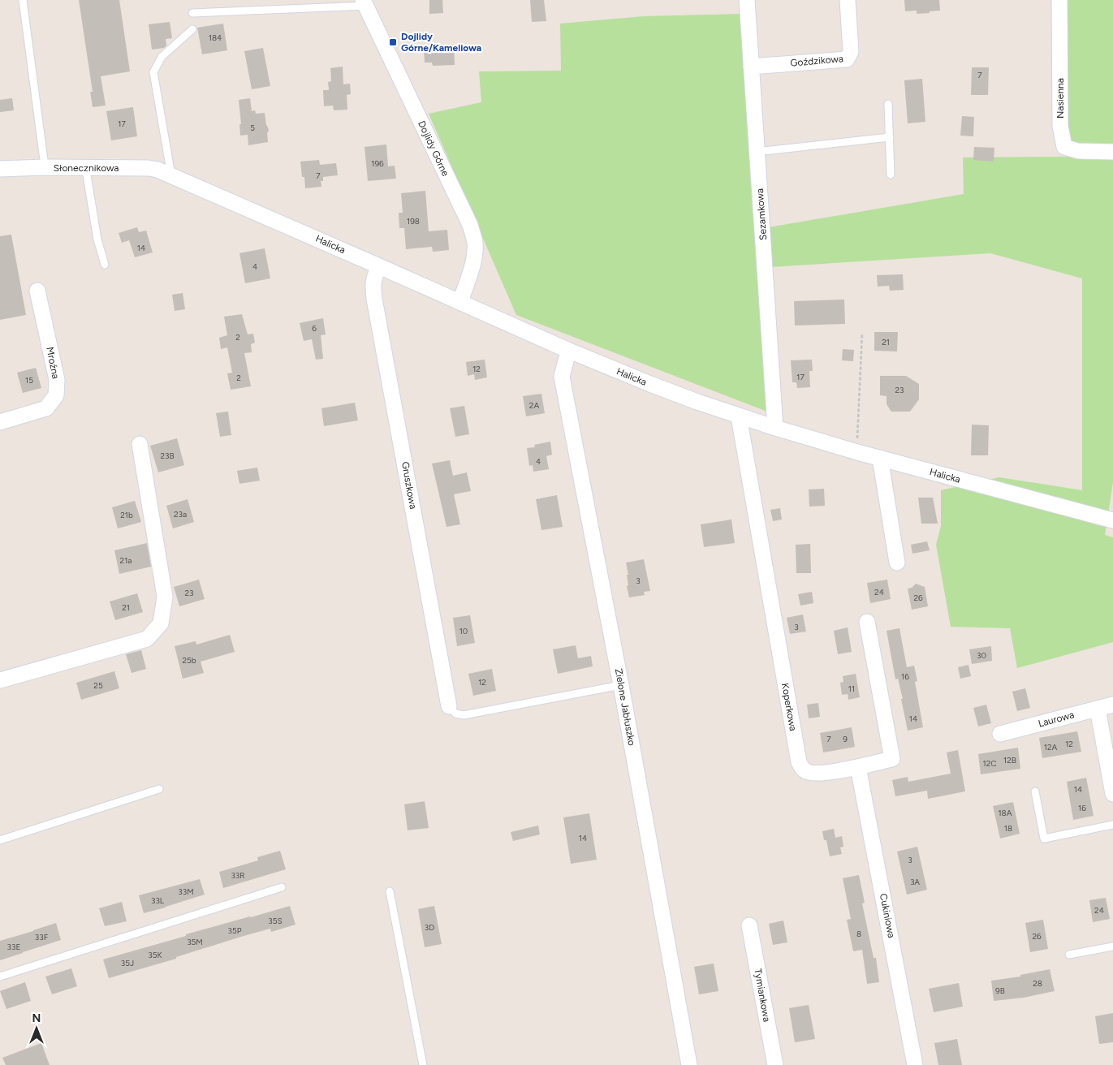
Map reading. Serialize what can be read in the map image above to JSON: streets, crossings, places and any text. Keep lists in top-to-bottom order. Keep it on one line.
{"streets":{"street":["Goździkowa","Nasienna","Dojlidy Górne","Słonecznikowa","Sezamkowa","Halicka","Mroźna","Gruszkowa","Zielone Jabłuszko","Koperkowa","Laurowa","Cukiniowa","Tymiankowa"]},"crossings":[["Goździkowa","Sezamkowa"],["Dojlidy Górne","Halicka"],["Słonecznikowa","Halicka"],["Sezamkowa","Halicka"],["Halicka","Gruszkowa"],["Halicka","Zielone Jabłuszko"],["Halicka","Koperkowa"],["Koperkowa","Cukiniowa"]],"places":{"transit":["Dojlidy Górne/Kameliowa"]},"house_numbers":["184","7","17","5","196","7","198","14","4","6","2","21","12","17","2","15","23","2A","23B","4","23a","21b","21a","3","24","23","26","21","3","10","30","25b","16","12","25","11","14","7","9","12","12A","12B","12C","14","16","18A","18","14","3","33R","3A","33M","33L","24","35S","3D","35P","8","26","33F","35M","33E","35K","35J","28","9B"],"north":"top"}
